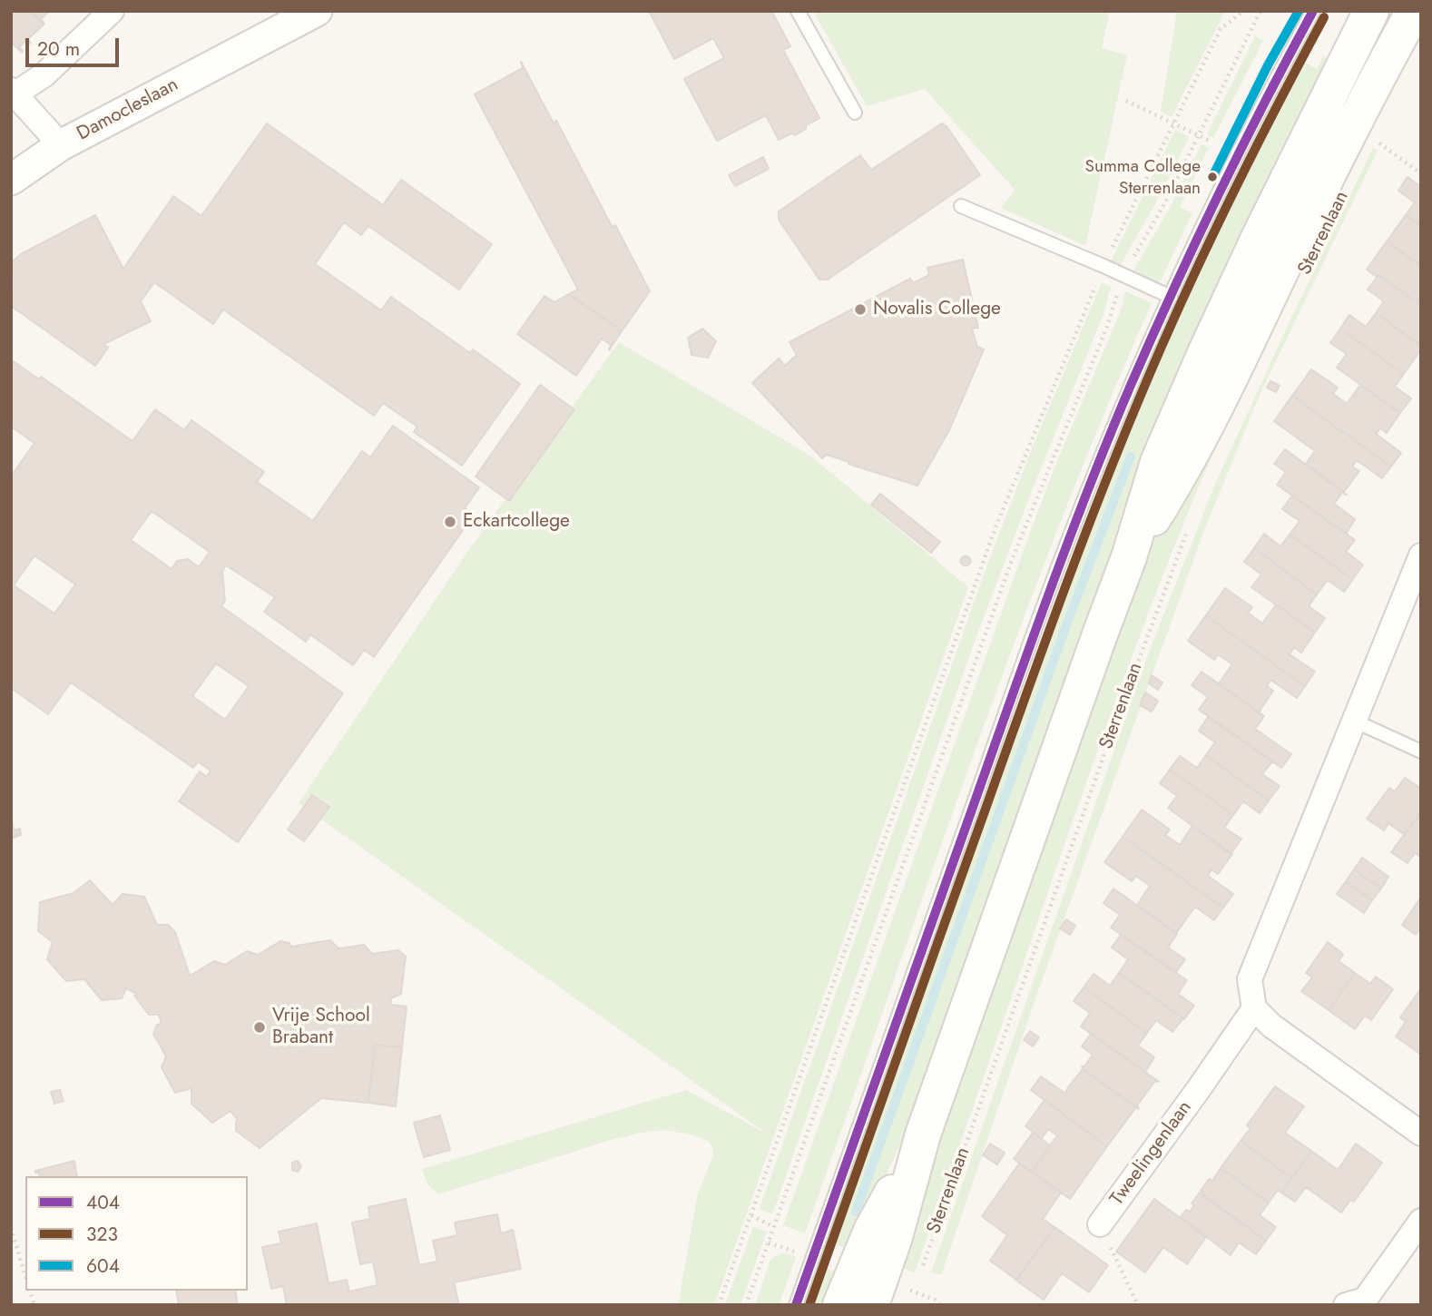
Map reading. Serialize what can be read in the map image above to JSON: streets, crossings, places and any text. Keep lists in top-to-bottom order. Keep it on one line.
{"streets":{"main road":["Sterrenlaan"],"street":["Damocleslaan","Tweelingenlaan"]},"places":["Summa College Sterrenlaan","Novalis College","Eckartcollege","Vrije School Brabant"],"lines":["transit line 404","transit line 604","transit line 323"],"legend":["404","323","604"],"scale_bar":"20 m"}
